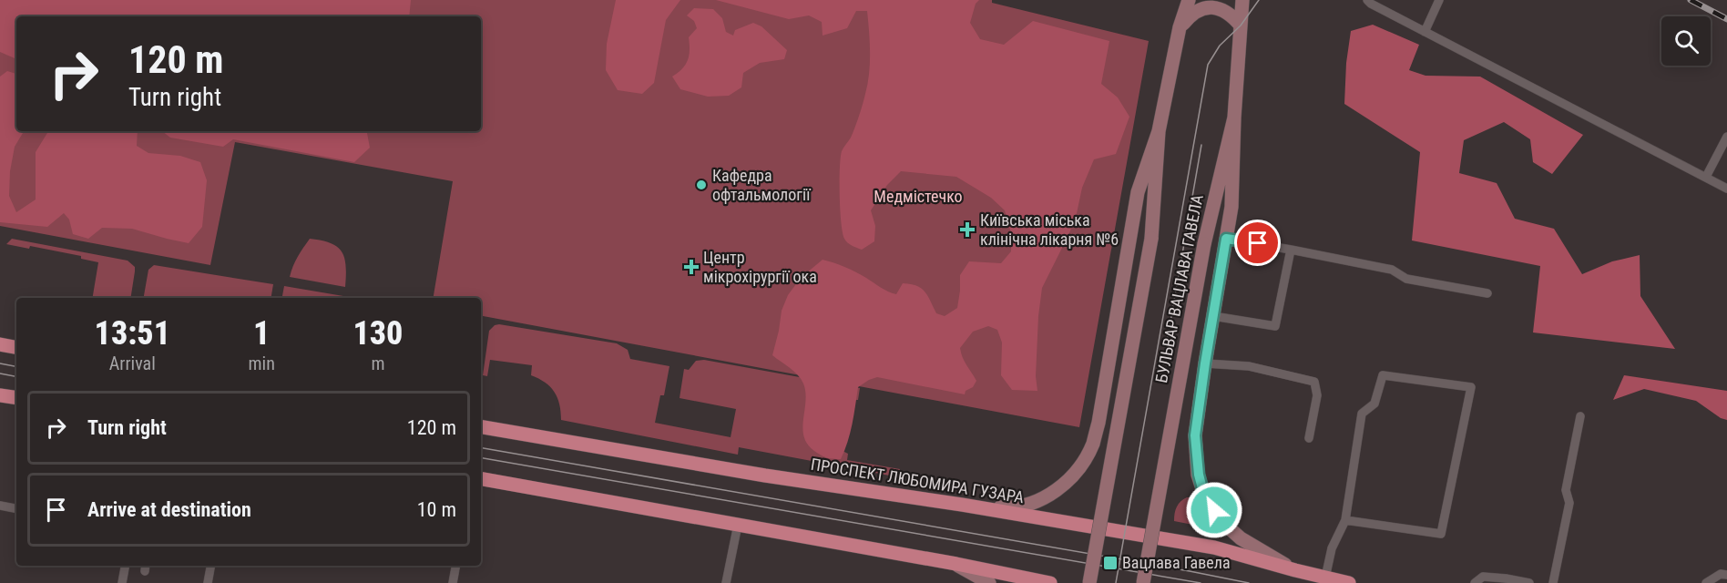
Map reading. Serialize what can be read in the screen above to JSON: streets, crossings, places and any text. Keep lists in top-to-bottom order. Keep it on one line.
{"streets":{"main road":["БУЛЬВАР ВАЦЛАВА ГАВЕЛА","ПРОСПЕКТ ЛЮБОМИРА ГУЗАРА"]},"parks":["Медмістечко"],"places":{"other":["Кафедра офтальмології"],"health":["Київська міська клінічна лікарня №6","Центр мікрохірургії ока"],"transit":["Вацлава Гавела"]},"page":{"turn":["120 m","Turn right"],"eta":["13:51","Arrival","1","min","130","m"],"list":[{"name":"Turn right","value":"120 m"},{"name":"Arrive at destination","value":"10 m"}]}}
